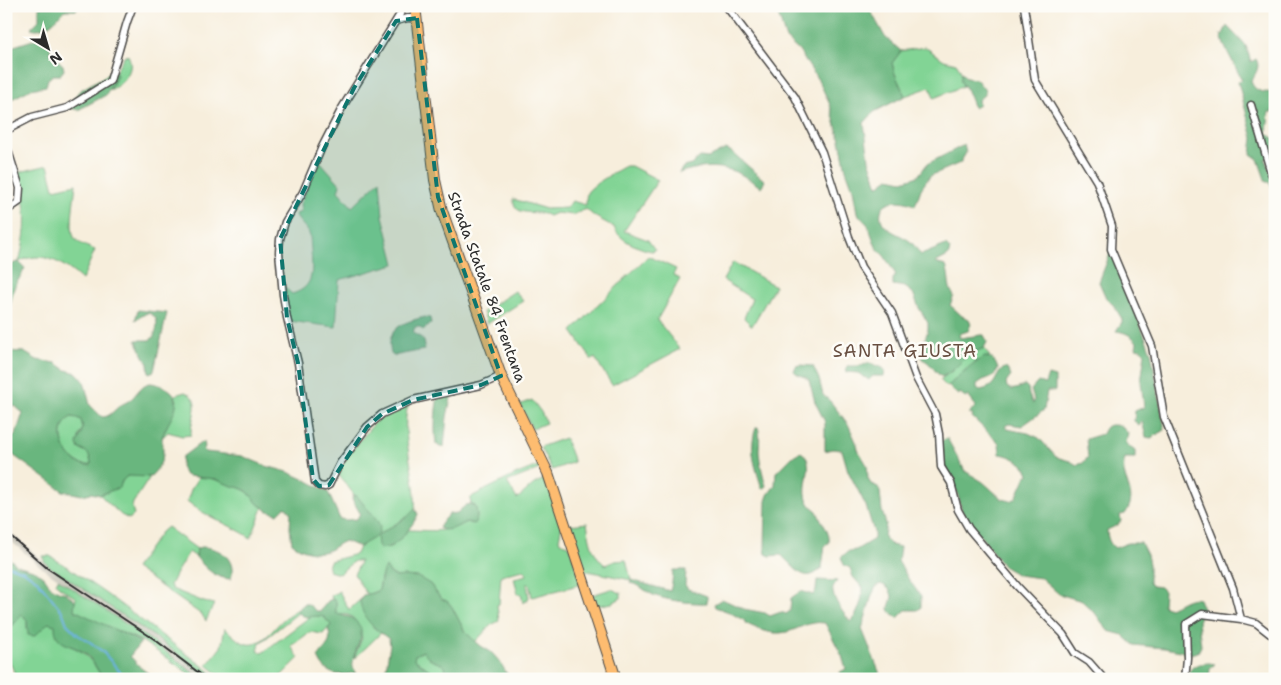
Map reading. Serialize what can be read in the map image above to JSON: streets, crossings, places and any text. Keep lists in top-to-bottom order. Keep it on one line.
{"streets":{"main road":["Strada Statale 84 Frentana"]},"districts":["SANTA GIUSTA"],"north":"bottom right"}
